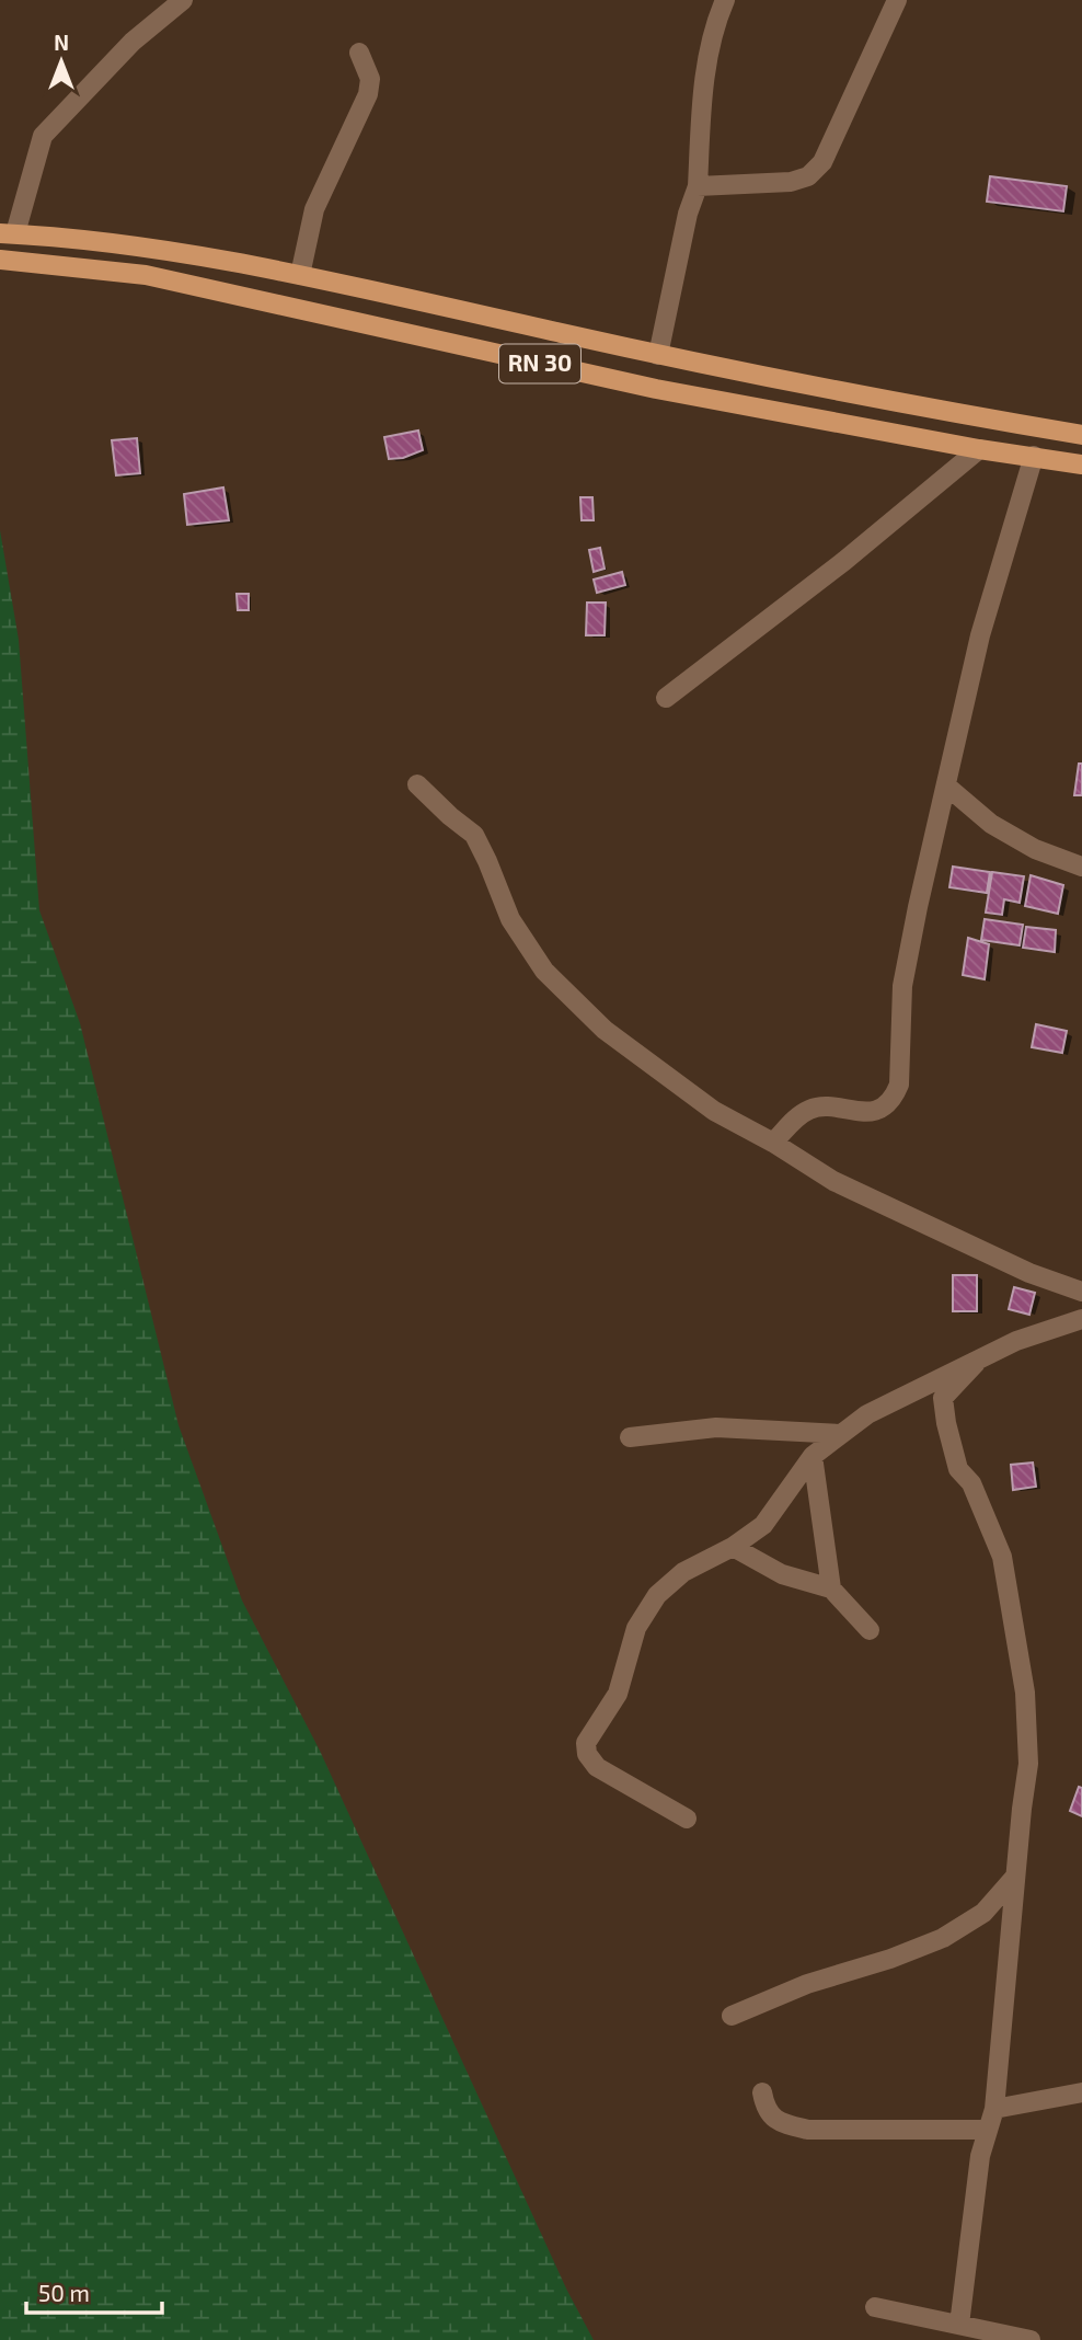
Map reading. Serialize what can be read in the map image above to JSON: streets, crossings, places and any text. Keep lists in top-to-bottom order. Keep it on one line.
{"streets":{"main road":["RN 30"]},"scale_bar":"50 m","north":"top"}
